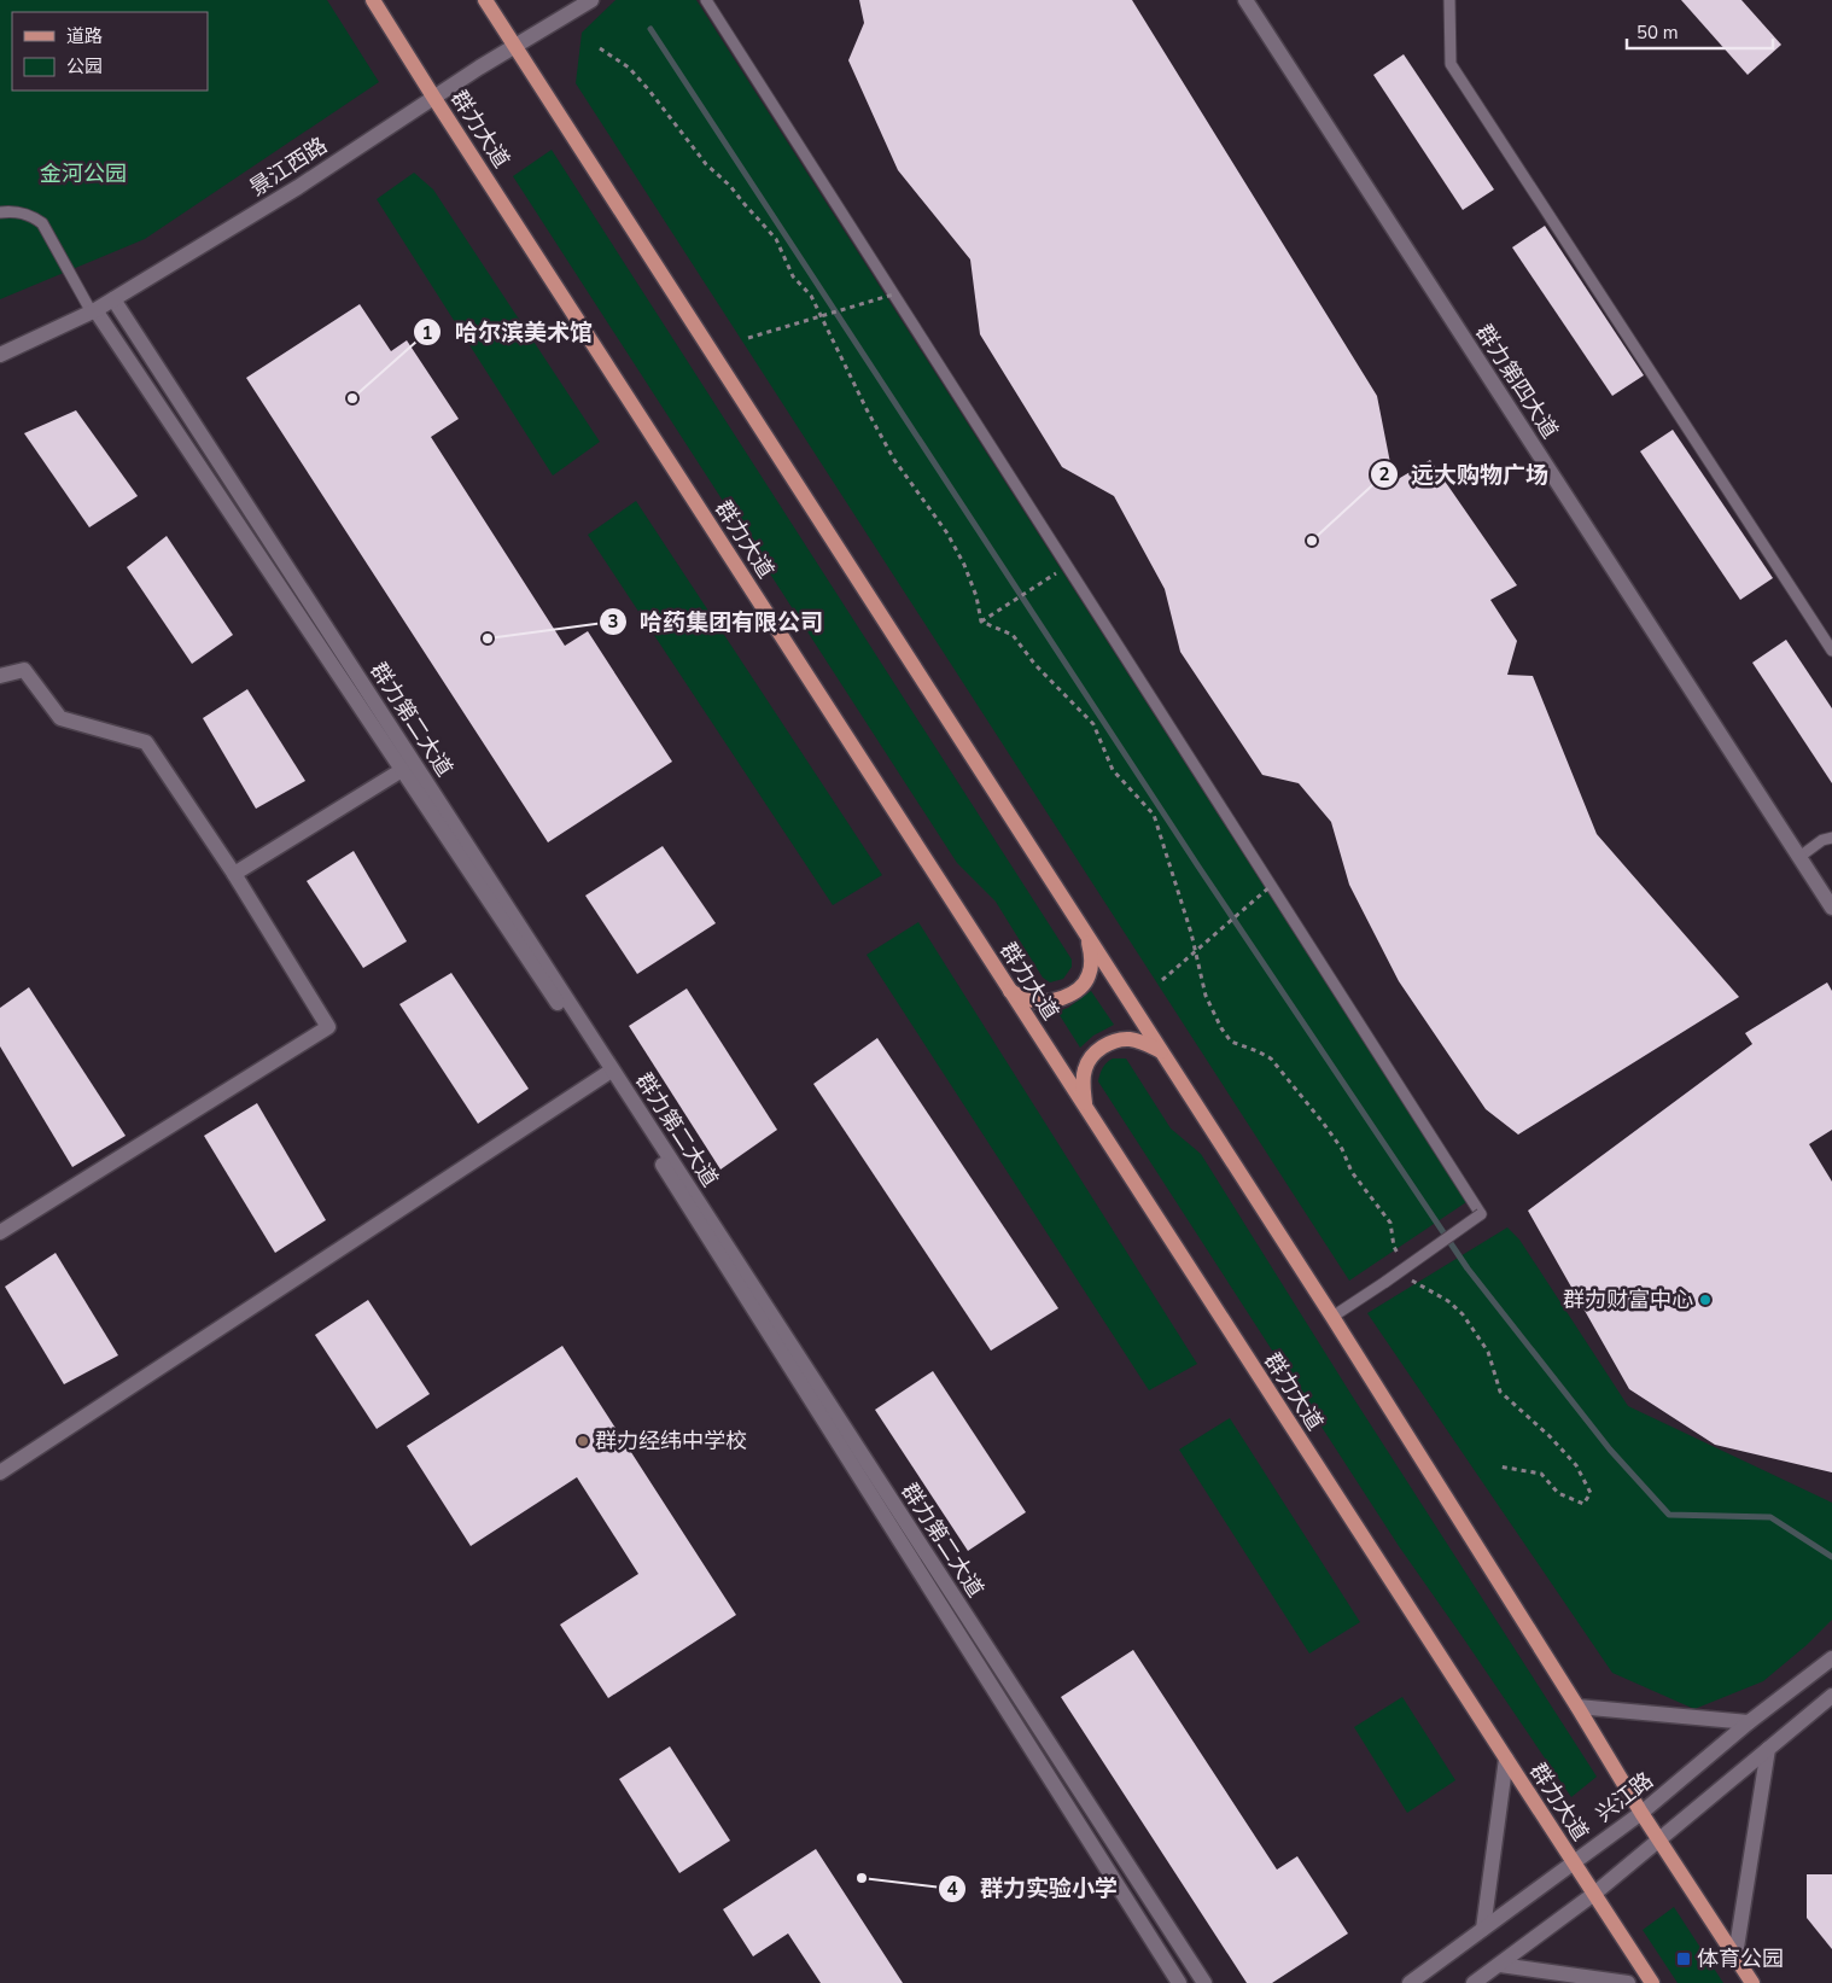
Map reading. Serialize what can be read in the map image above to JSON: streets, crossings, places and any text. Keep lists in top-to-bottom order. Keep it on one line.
{"streets":{"main road":["群力大道","景江西路","群力第四大道","群力第二大道","兴江路"]},"crossings":[["群力大道","景江西路"],["群力大道","兴江路"],["景江西路","群力第二大道"]],"parks":["金河公园"],"places":{"other":["哈尔滨美术馆","远大购物广场","哈药集团有限公司","群力财富中心","群力经纬中学校","群力实验小学"],"transit":["体育公园"]},"legend":["道路","公园"],"scale_bar":"50 m"}
